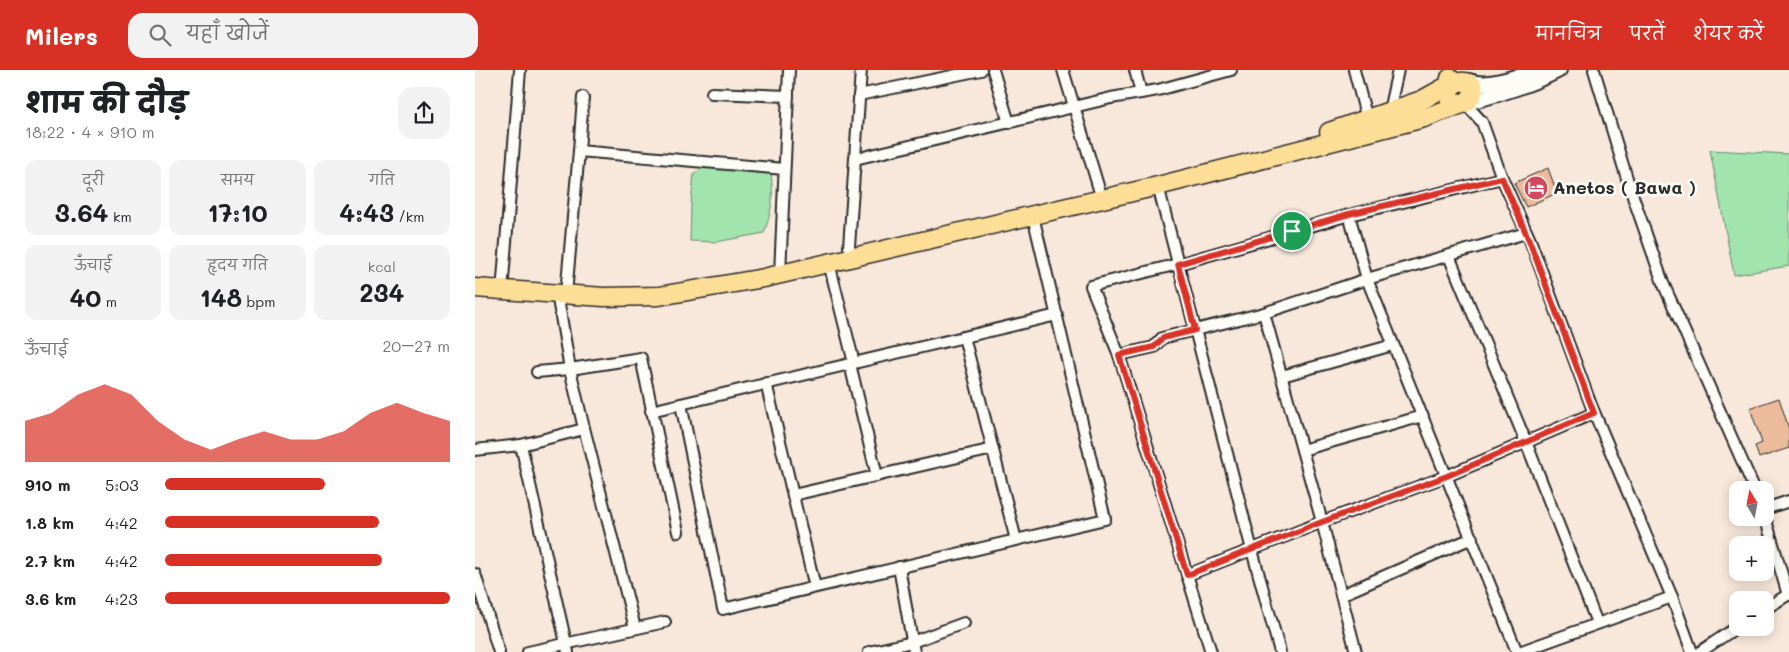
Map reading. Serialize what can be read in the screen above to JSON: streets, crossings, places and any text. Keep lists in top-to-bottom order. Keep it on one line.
{"places":{"hotel":["Anetos ( Bawa )"]},"north":"top","page":{"header":"Milers","search":"यहाँ खोजें","nav":["मानचित्र","परतें","शेयर करें"],"heading":["शाम की दौड़","18:22 · 4 × 910 m"],"stats":[["दूरी","3.64 km"],["समय","17:10"],["गति","4:43 /km"],["ऊँचाई","40 m"],["हृदय गति","148 bpm"],["kcal","234"]],"chart":["ऊँचाई","20–27 m"],"list":[{"name":"910 m","note":"5:03"},{"name":"1.8 km","note":"4:42"},{"name":"2.7 km","note":"4:42"},{"name":"3.6 km","note":"4:23"}],"map_buttons":["+","−"]}}
